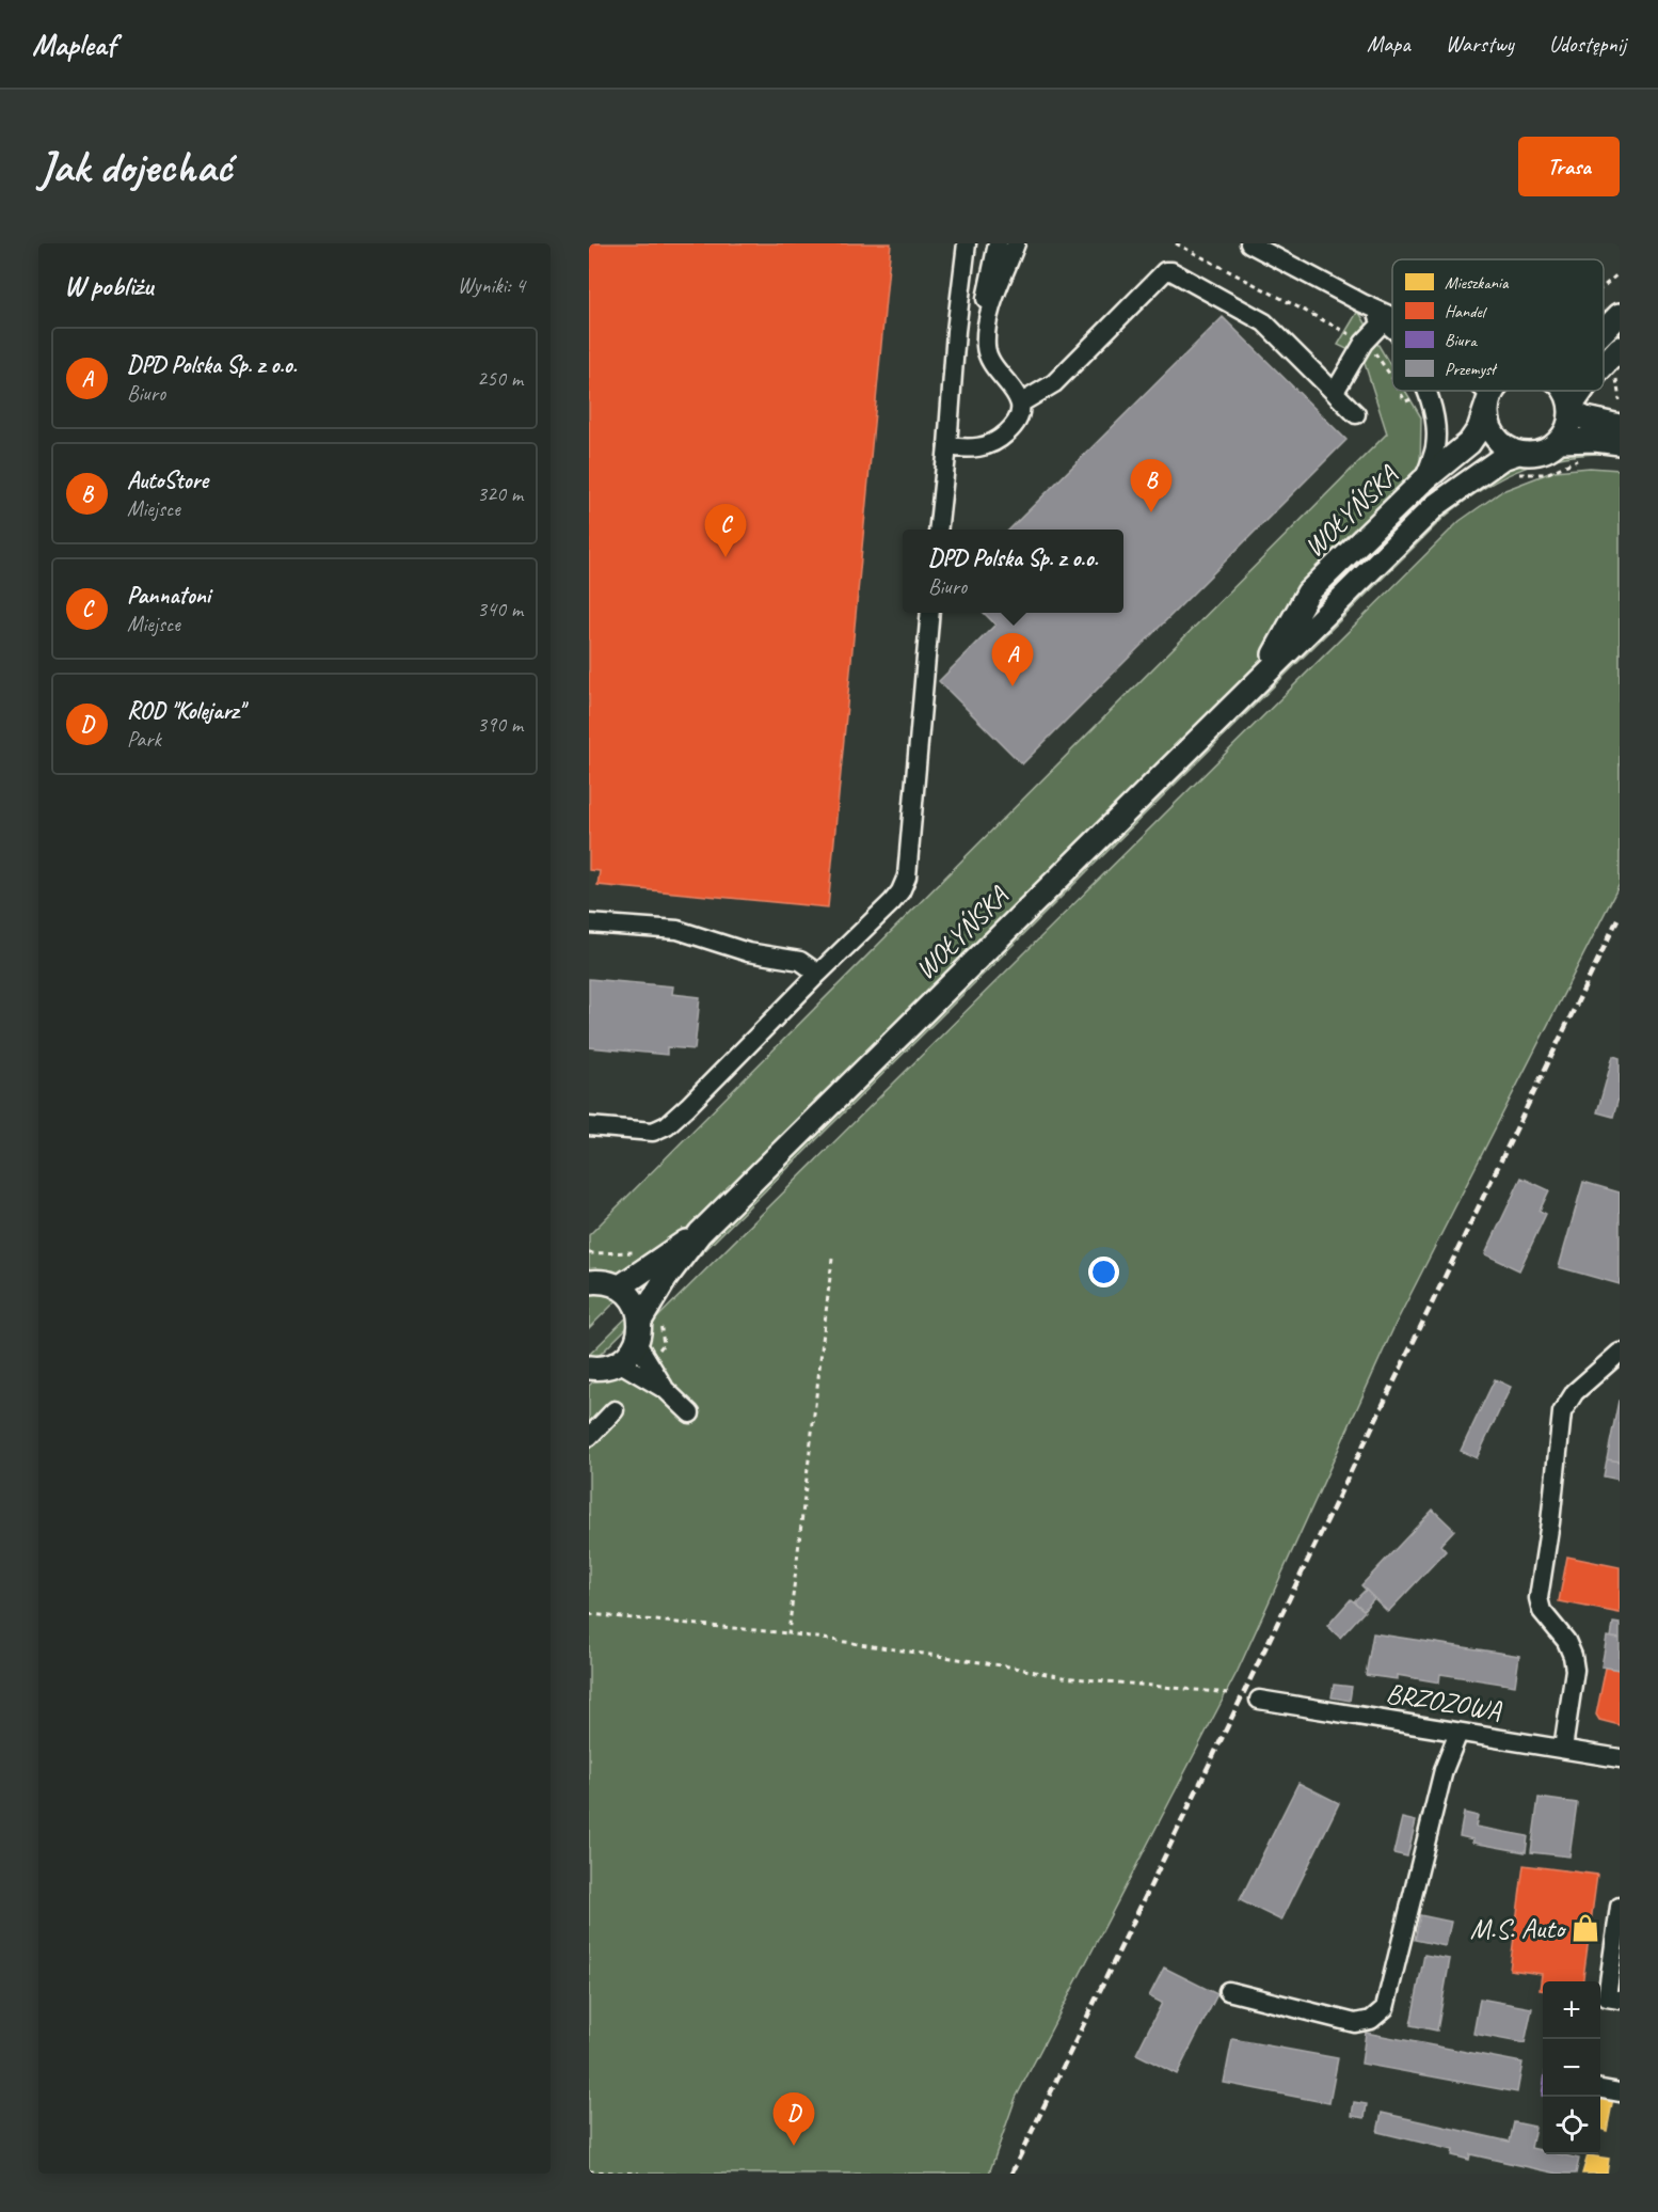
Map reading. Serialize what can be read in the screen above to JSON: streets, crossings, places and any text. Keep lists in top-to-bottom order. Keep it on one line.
{"streets":{"main road":["WOŁYŃSKA"],"street":["BRZOZOWA"]},"places":{"shop":["M.S. Auto"]},"legend":["Mieszkania","Handel","Biura","Przemysł"],"page":{"header":"Mapleaf","nav":["Mapa","Warstwy","Udostępnij"],"buttons":"Trasa","title":"Jak dojechać","heading":["W pobliżu","Wyniki: 4"],"list":[{"mark":"A","name":"DPD Polska Sp. z o.o.","note":"Biuro","value":"250 m"},{"mark":"B","name":"AutoStore","note":"Miejsce","value":"320 m"},{"mark":"C","name":"Pannatoni","note":"Miejsce","value":"340 m"},{"mark":"D","name":"ROD \"Kolejarz\"","note":"Park","value":"390 m"}],"pins":["B","C","A","D"],"popup":["DPD Polska Sp. z o.o.","Biuro"],"map_buttons":["+","−"]}}
